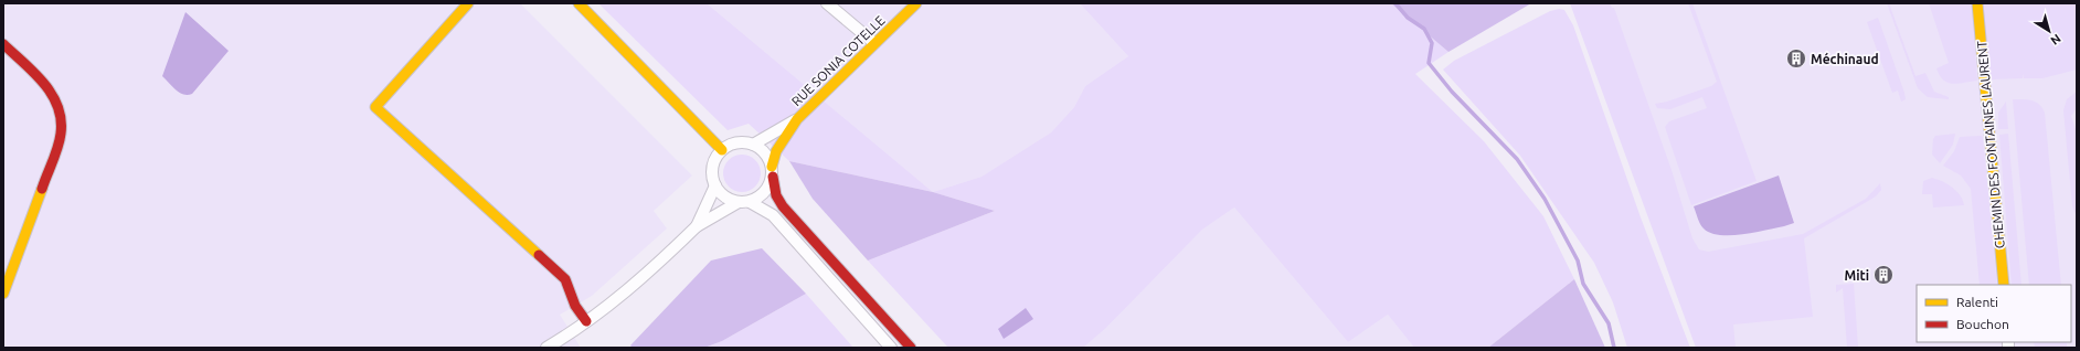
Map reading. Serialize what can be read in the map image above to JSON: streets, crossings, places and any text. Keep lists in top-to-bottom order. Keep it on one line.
{"streets":{"street":["RUE SONIA COTELLE","CHEMIN DES FONTAINES LAURENT"]},"places":{"building":["Méchinaud","Miti"]},"legend":["Ralenti","Bouchon"],"north":"bottom right"}
